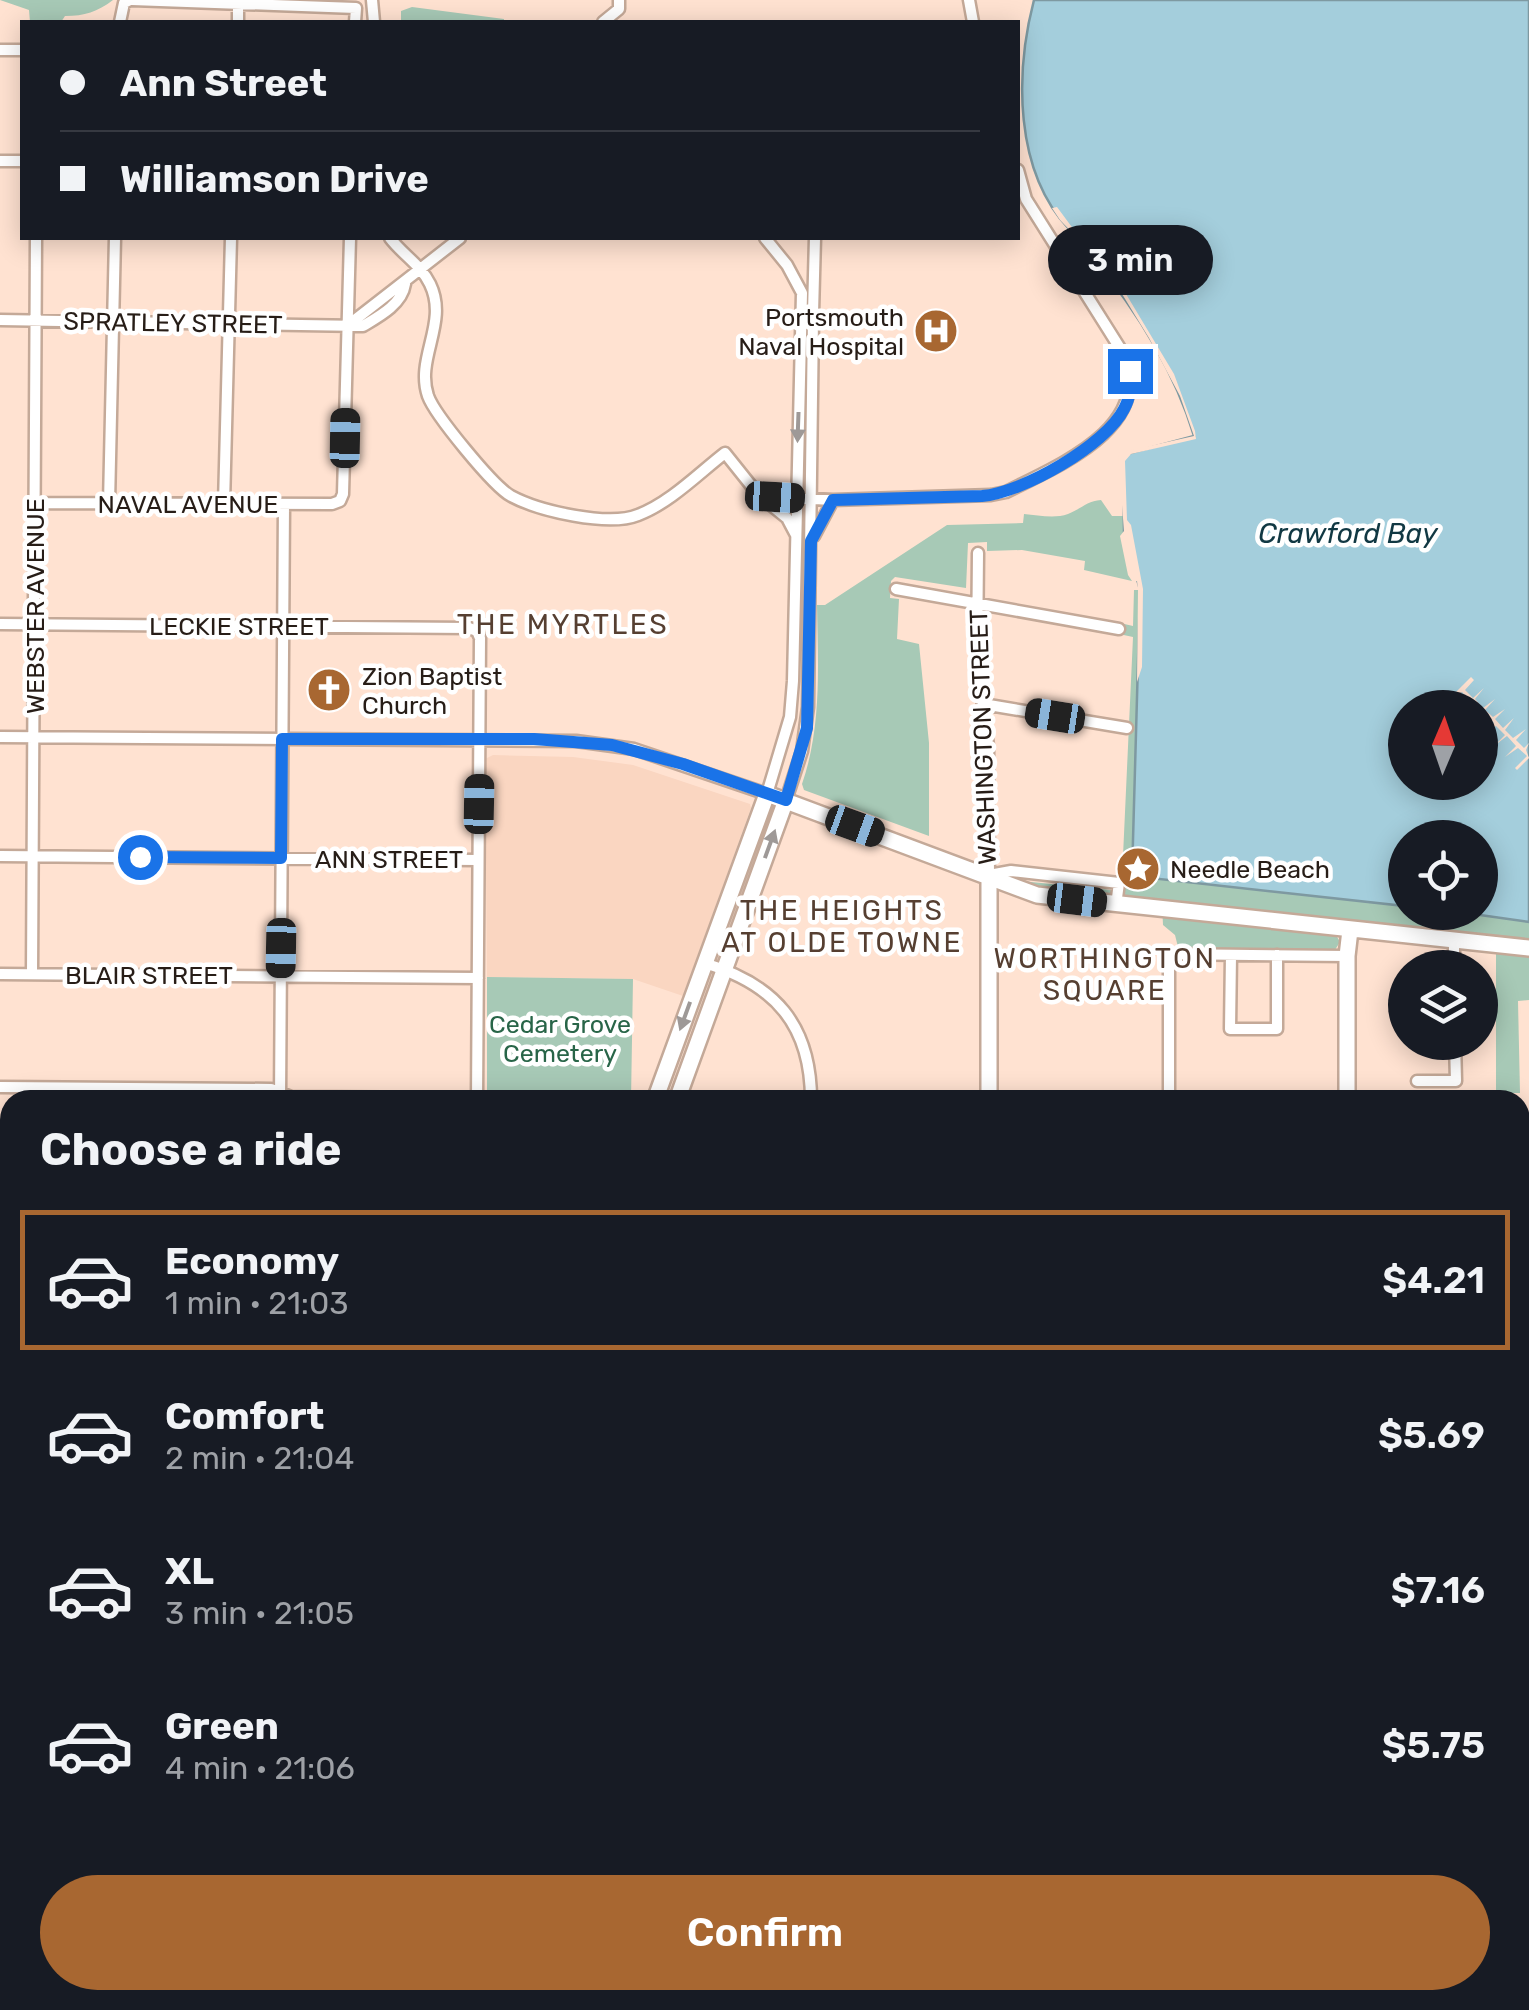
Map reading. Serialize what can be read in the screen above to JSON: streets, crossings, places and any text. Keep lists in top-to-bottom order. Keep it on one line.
{"streets":{"main road":["WASHINGTON STREET"],"street":["SPRATLEY STREET","NAVAL AVENUE","WEBSTER AVENUE","LECKIE STREET","ANN STREET","BLAIR STREET"]},"crossings":[["SPRATLEY STREET","NAVAL AVENUE"],["SPRATLEY STREET","WEBSTER AVENUE"],["NAVAL AVENUE","WEBSTER AVENUE"],["WEBSTER AVENUE","LECKIE STREET"],["WEBSTER AVENUE","ANN STREET"],["WEBSTER AVENUE","BLAIR STREET"]],"districts":["THE MYRTLES","THE HEIGHTS AT OLDE TOWNE","WORTHINGTON SQUARE"],"water":["Crawford Bay"],"parks":["Cedar Grove Cemetery"],"places":{"hospital":["Portsmouth Naval Hospital"],"church":["Zion Baptist Church"],"place":["Needle Beach"]},"north":"top","page":{"banner":["Ann Street","Williamson Drive"],"bubble":"3 min","heading":"Choose a ride","list":[{"name":"Economy","note":"1 min · 21:03","value":"$4.21"},{"name":"Comfort","note":"2 min · 21:04","value":"$5.69"},{"name":"XL","note":"3 min · 21:05","value":"$7.16"},{"name":"Green","note":"4 min · 21:06","value":"$5.75"}],"buttons":"Confirm"}}
